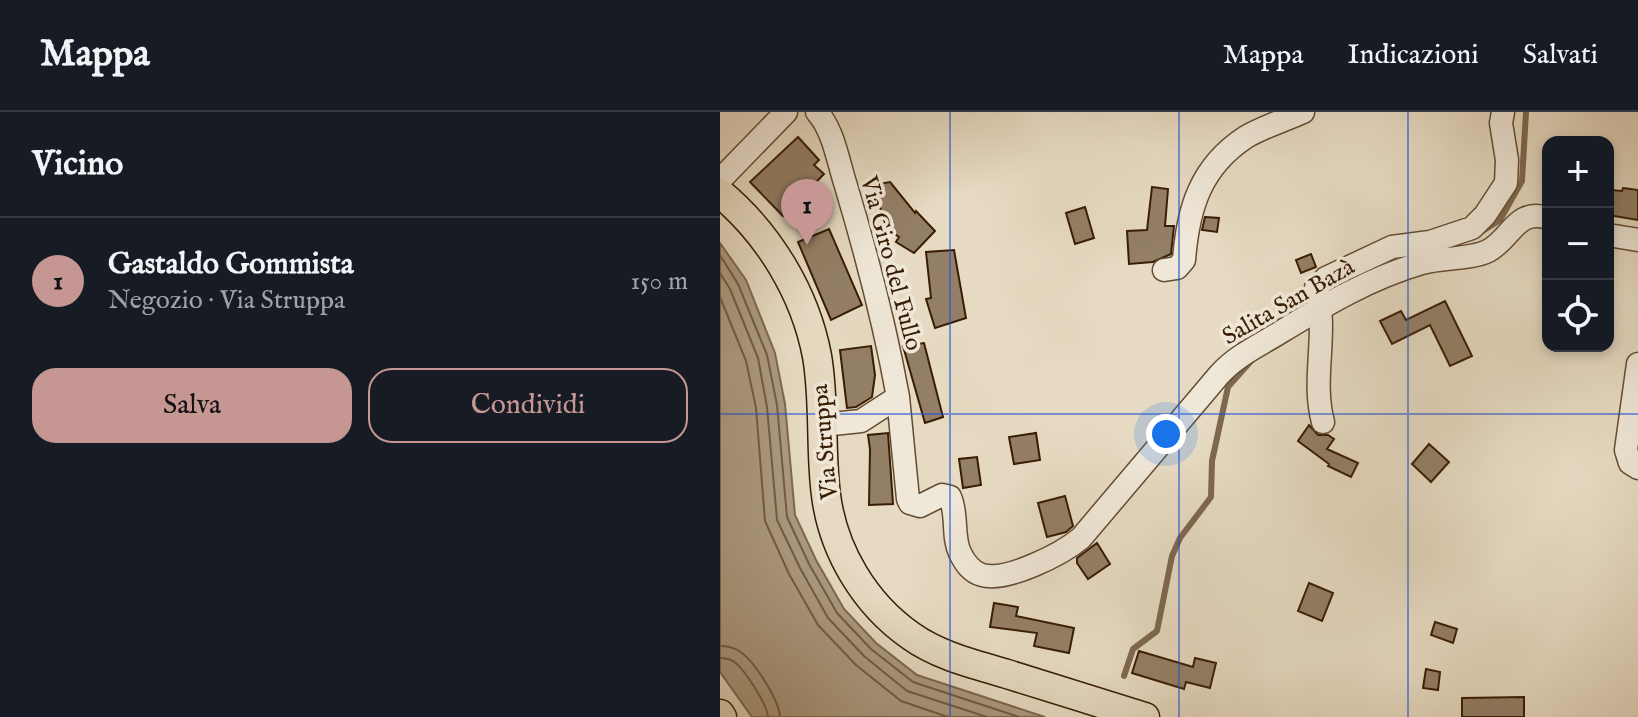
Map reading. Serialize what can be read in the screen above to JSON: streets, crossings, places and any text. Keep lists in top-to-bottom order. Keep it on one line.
{"streets":{"main road":["Via Struppa"],"street":["Via Giro del Fullo","Salita San Bazà"]},"crossings":[["Via Giro del Fullo","Salita San Bazà"]],"page":{"header":"Mappa","nav":["Mappa","Indicazioni","Salvati"],"heading":"Vicino","map_buttons":["+","−"],"pins":"1","list":[{"mark":"1","name":"Gastaldo Gommista","note":"Negozio · Via Struppa","value":"150 m"}],"buttons":["Salva","Condividi"]}}
